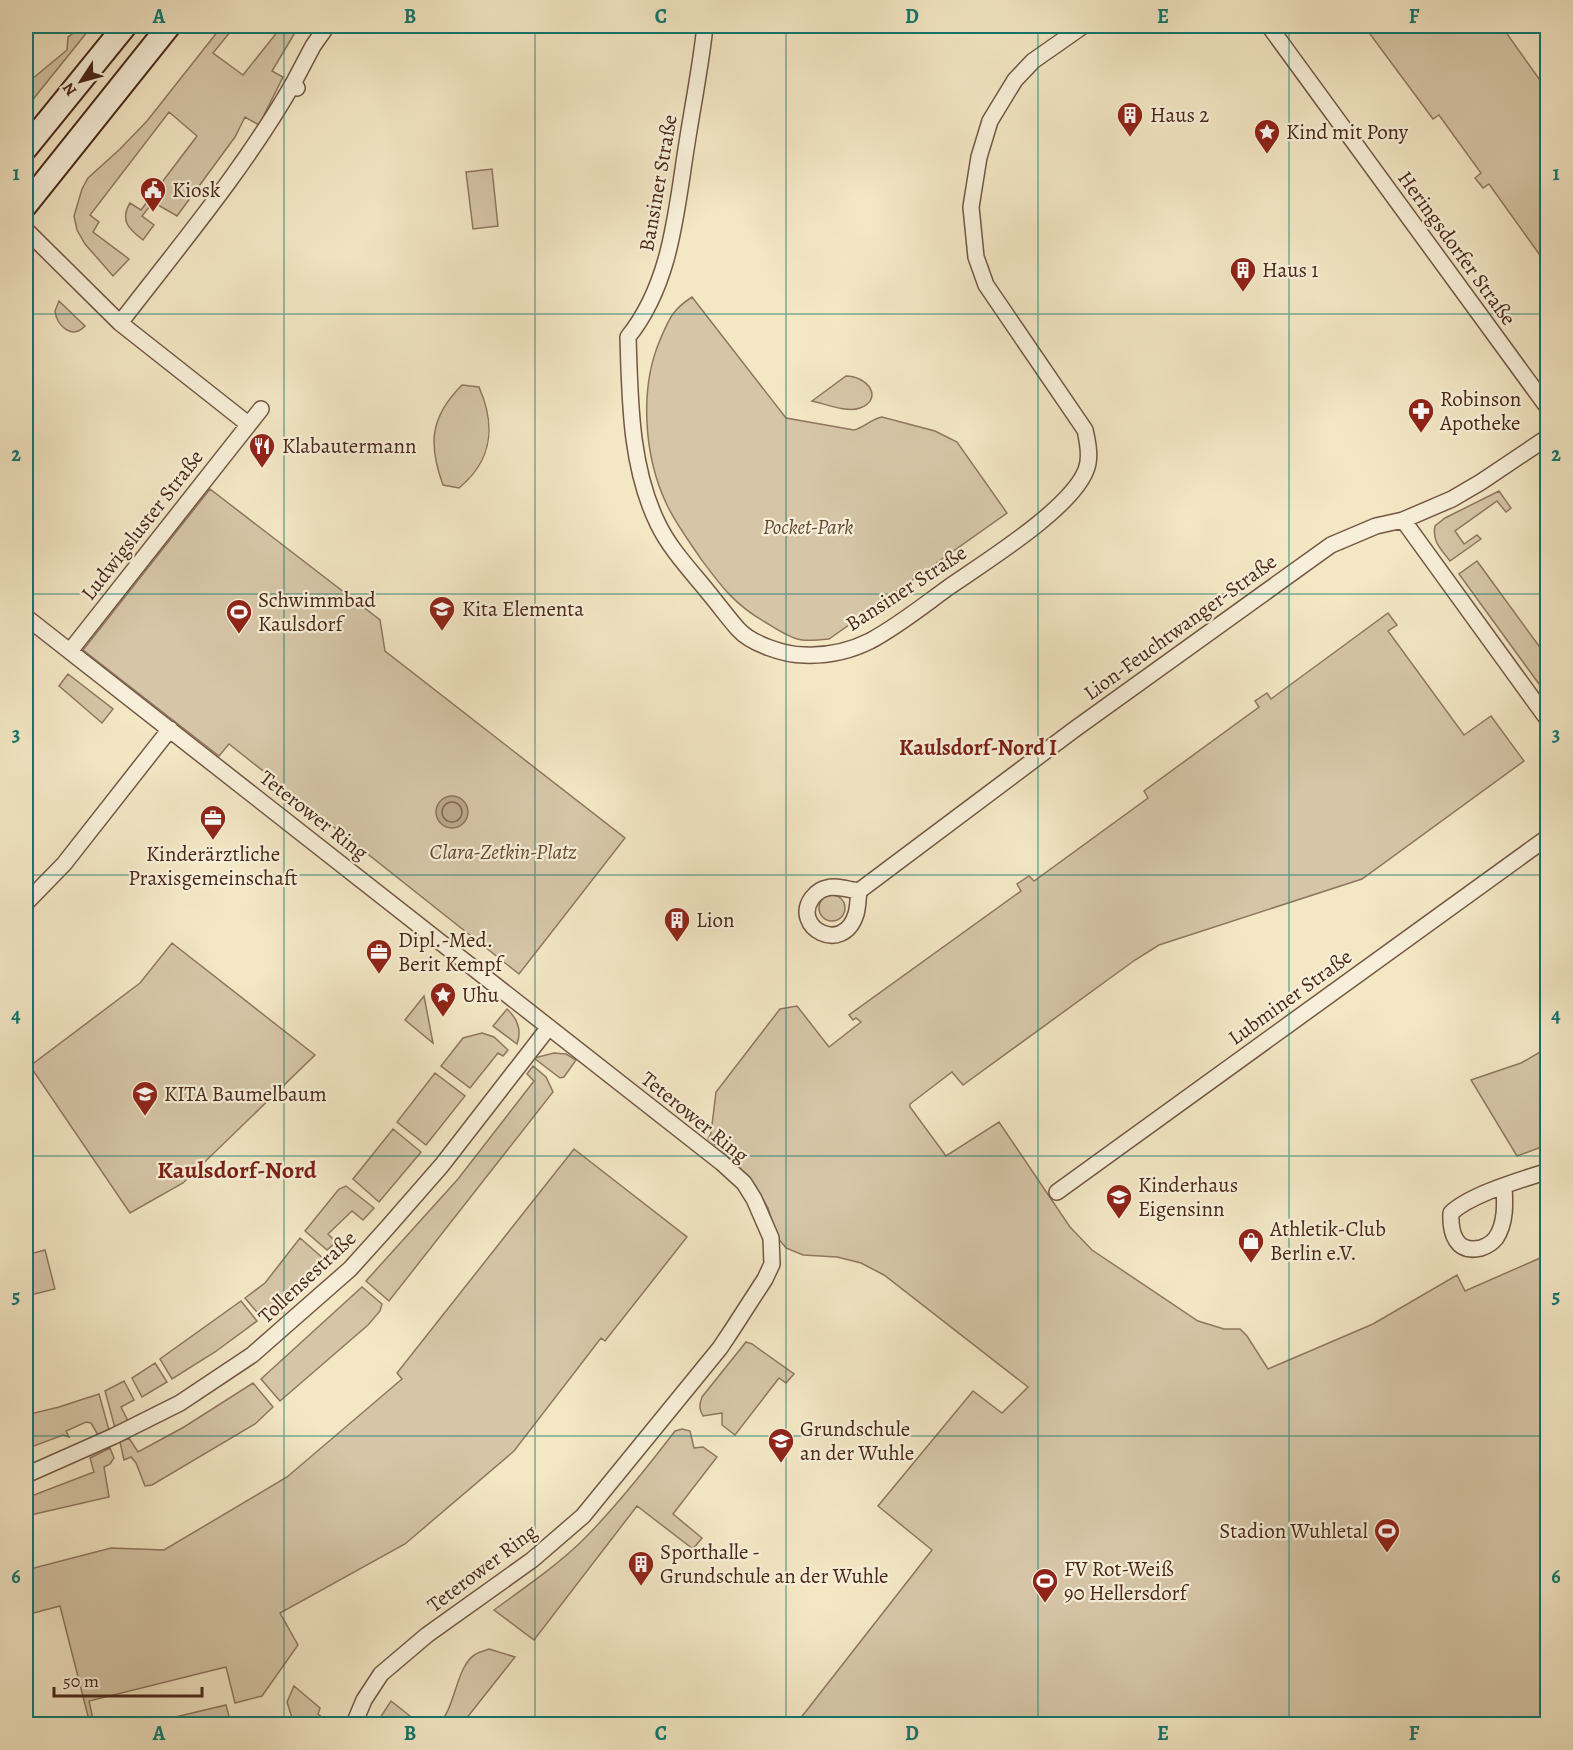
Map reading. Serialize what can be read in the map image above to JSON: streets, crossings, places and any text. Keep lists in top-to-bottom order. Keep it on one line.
{"streets":{"street":["Bansiner Straße","Heringsdorfer Straße","Ludwigsluster Straße","Lion-Feuchtwanger-Straße","Teterower Ring","Lubminer Straße","Tollensestraße"]},"crossings":[["Ludwigsluster Straße","Teterower Ring"],["Teterower Ring","Tollensestraße"]],"districts":["Kaulsdorf-Nord I","Kaulsdorf-Nord"],"parks":["Pocket-Park","Clara-Zetkin-Platz"],"places":{"building":["Haus 2","Haus 1","Lion","Sporthalle - Grundschule an der Wuhle"],"place":["Kind mit Pony","Uhu"],"public building":["Kiosk"],"pharmacy":["Robinson Apotheke"],"restaurant":["Klabautermann"],"school or university":["Kita Elementa","KITA Baumelbaum","Kinderhaus Eigensinn","Grundschule an der Wuhle"],"sports":["Schwimmbad Kaulsdorf","Stadion Wuhletal","FV Rot-Weiß 90 Hellersdorf"],"office":["Kinderärztliche Praxisgemeinschaft","Dipl.-Med. Berit Kempf"],"shop":["Athletik-Club Berlin e.V."]},"scale_bar":"50 m","north":"bottom left","grid":{"columns":["A","B","C","D","E","F"],"rows":["1","2","3","4","5","6"]}}
